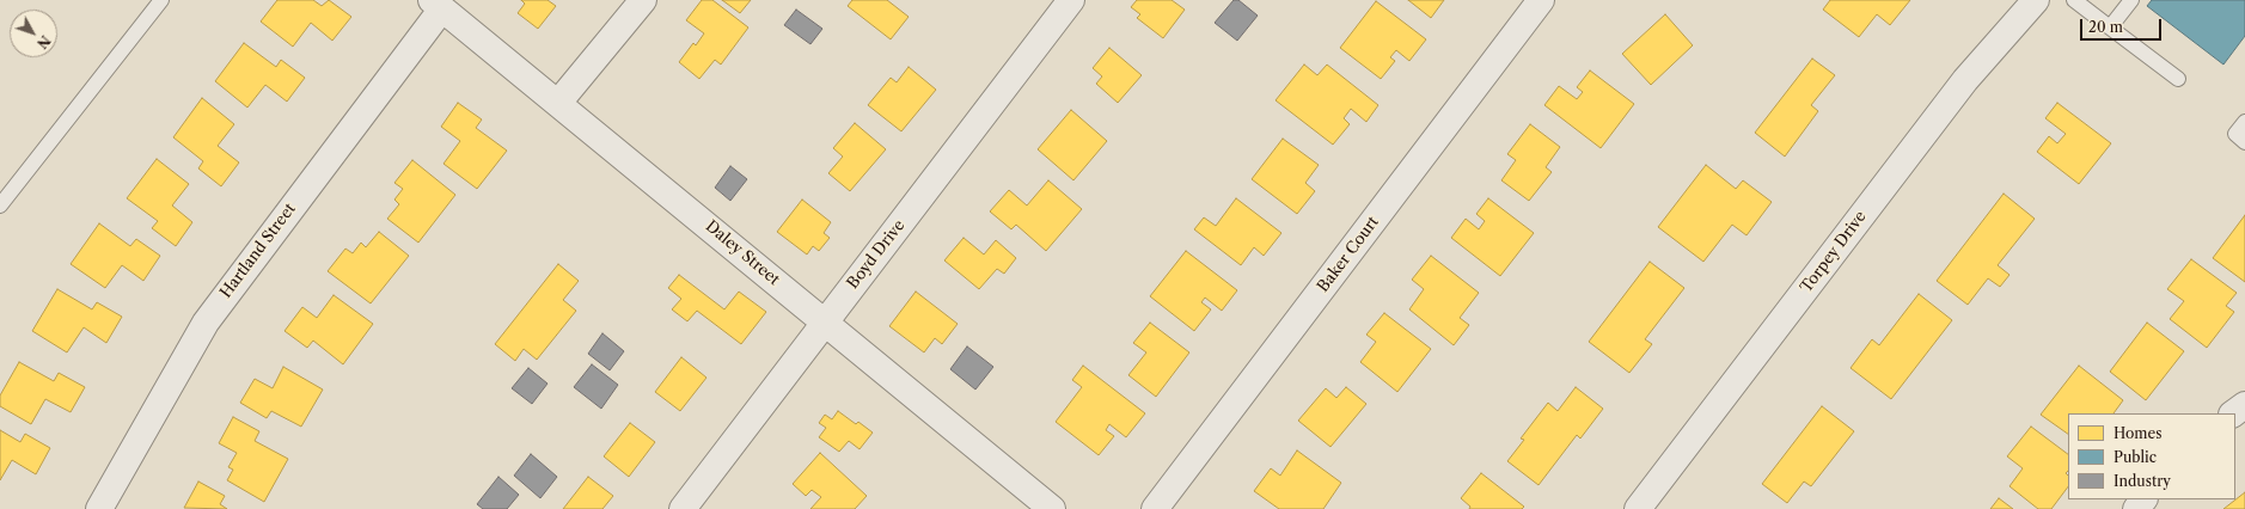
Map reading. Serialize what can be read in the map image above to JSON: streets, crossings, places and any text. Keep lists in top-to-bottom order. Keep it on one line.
{"streets":{"street":["Hartland Street","Torpey Drive","Daley Street","Boyd Drive","Baker Court"]},"crossings":[["Hartland Street","Daley Street"],["Daley Street","Boyd Drive"]],"legend":["Homes","Public","Industry"],"scale_bar":"20 m","north":"bottom right"}
